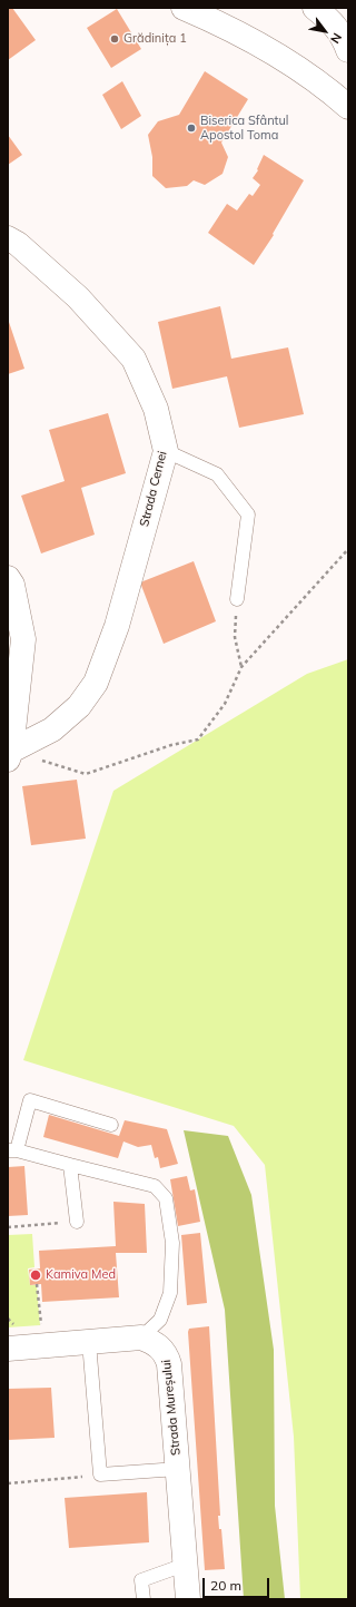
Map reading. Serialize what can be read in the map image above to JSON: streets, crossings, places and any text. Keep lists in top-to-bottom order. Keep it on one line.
{"streets":{"street":["Strada Cernei","Strada Mureșului"]},"places":["Grădinița 1","Biserica Sfântul Apostol Toma","Kamiva Med"],"scale_bar":"20 m","north":"bottom right"}
